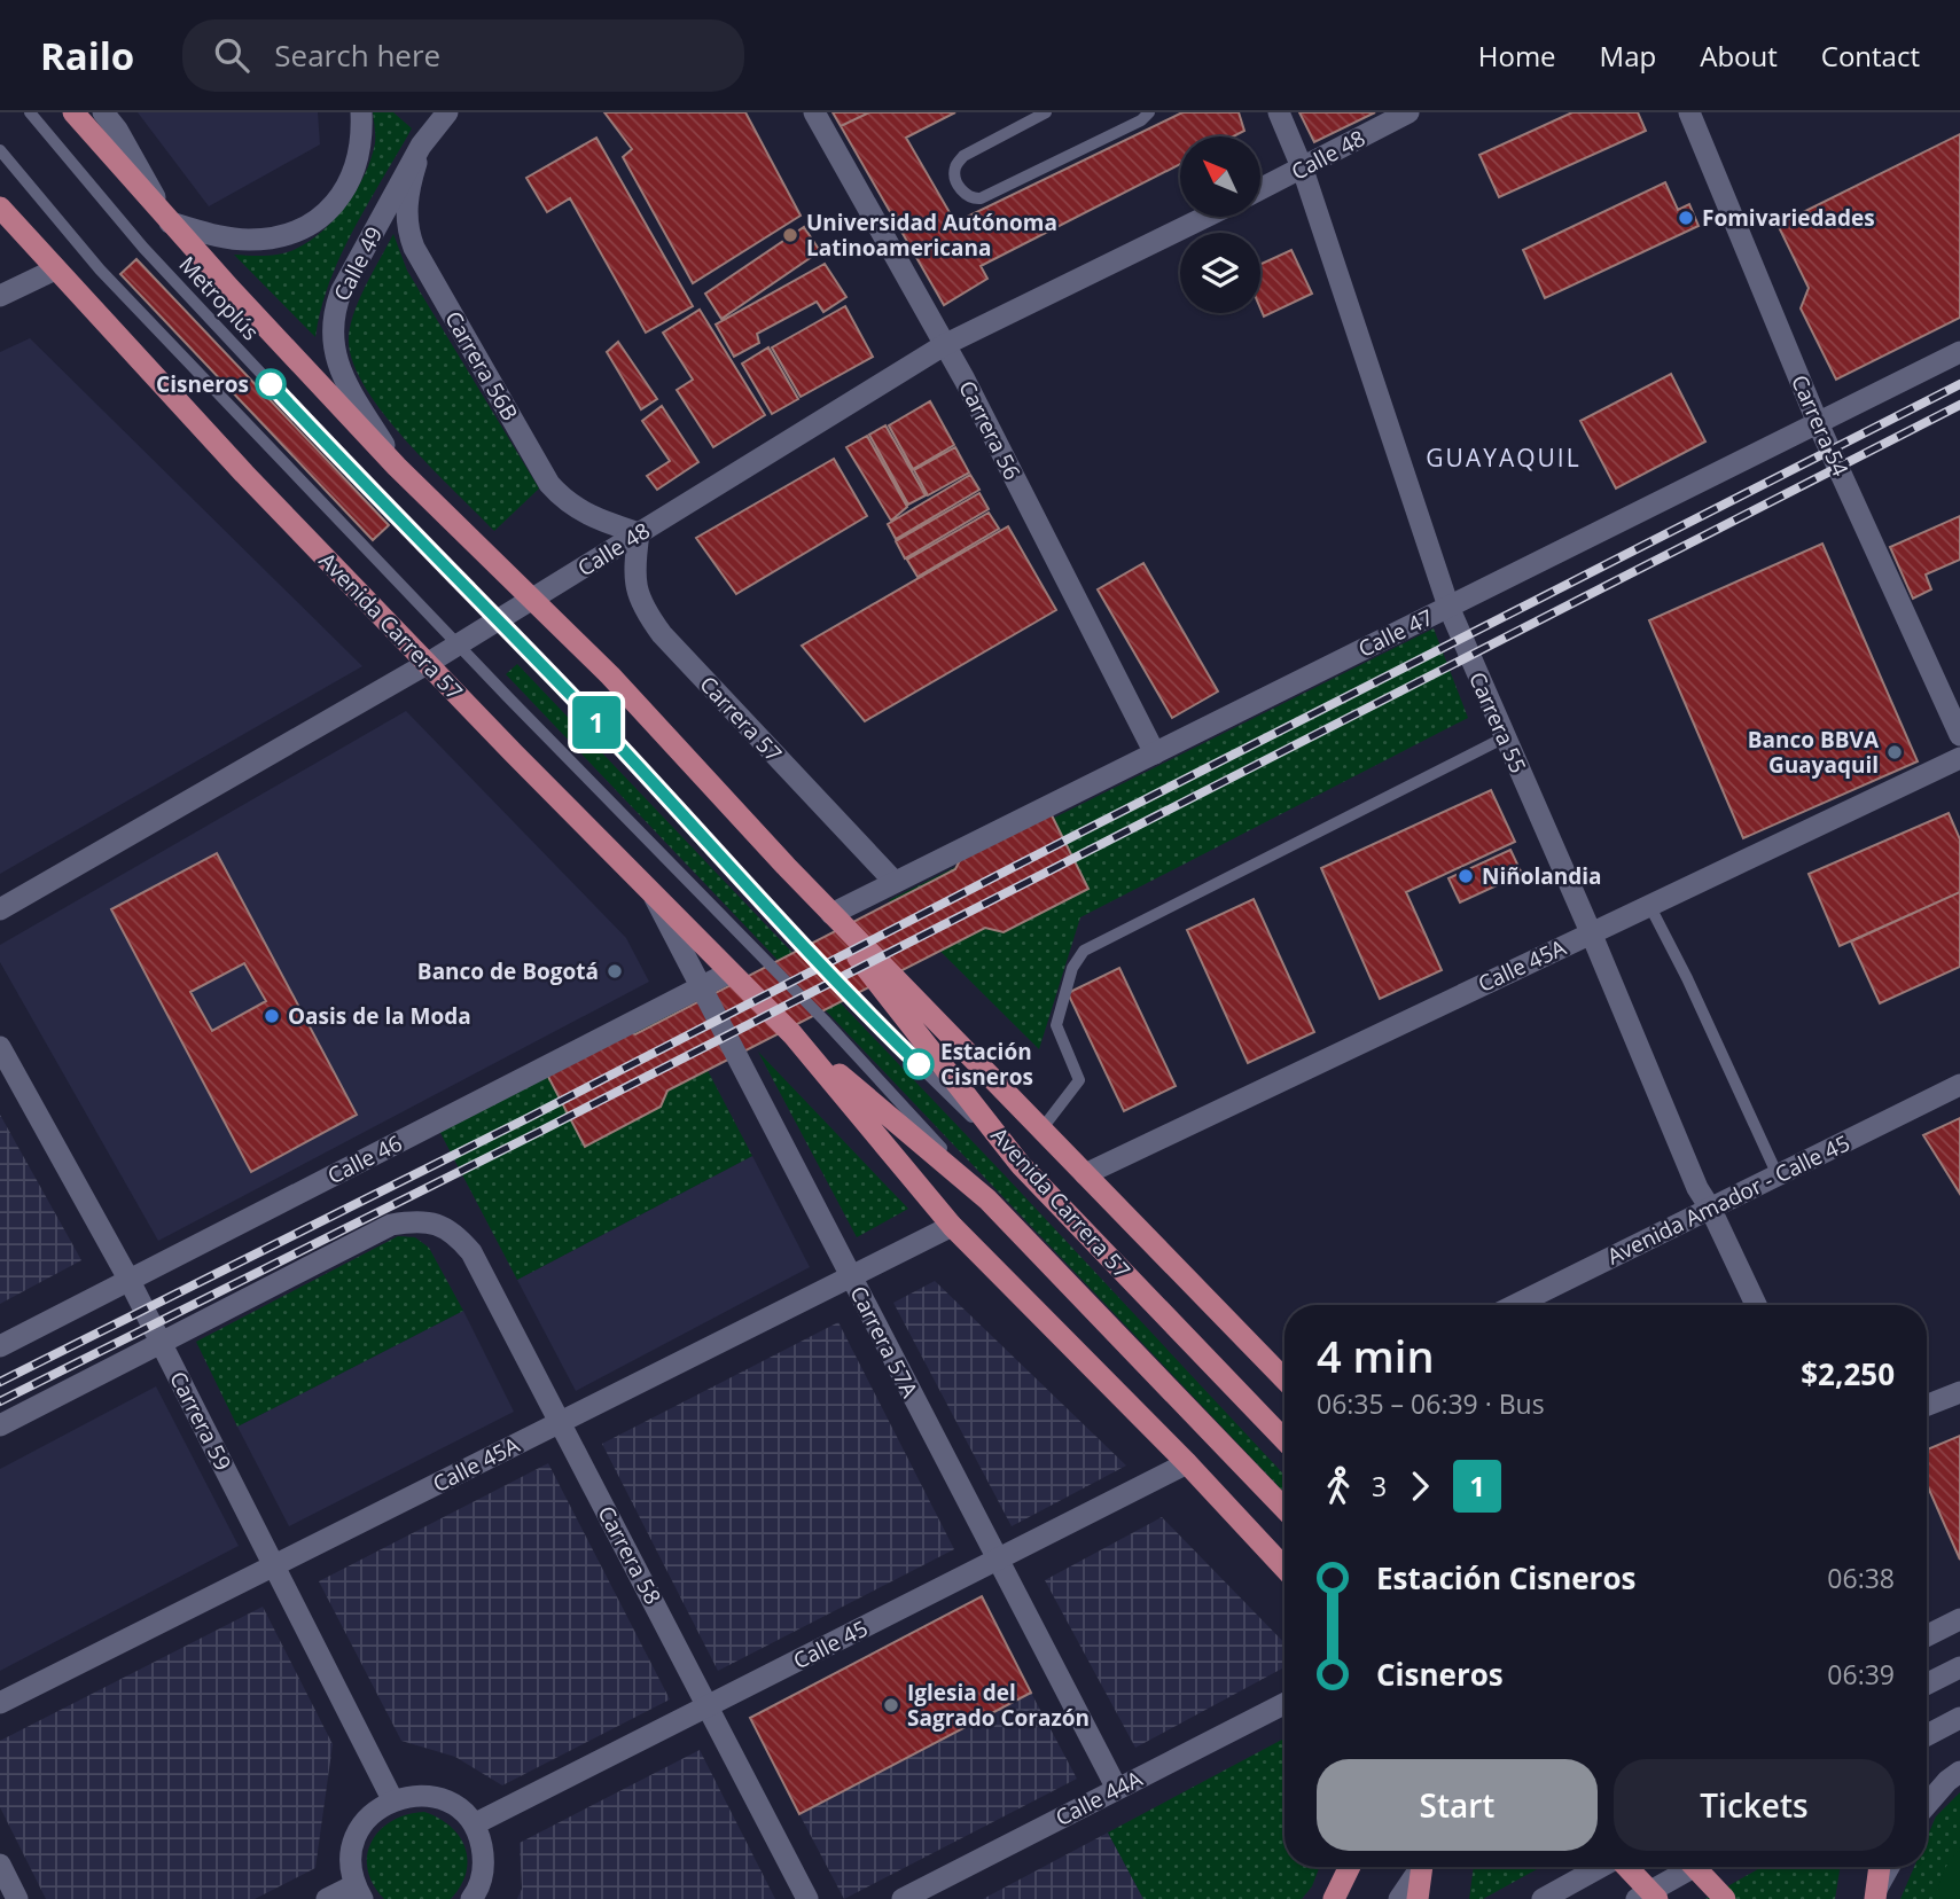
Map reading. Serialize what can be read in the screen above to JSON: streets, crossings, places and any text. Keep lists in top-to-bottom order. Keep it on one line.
{"streets":{"main road":["Avenida Carrera 57"],"street":["Calle 48","Calle 49","Carrera 56B","Carrera 54","Carrera 56","Calle 47","Carrera 57","Carrera 55","Calle 45A","Calle 46","Avenida Amador - Calle 45","Carrera 57A","Carrera 59","Carrera 58","Calle 45","Calle 44A"],"lane":["Metroplús"]},"crossings":[["Calle 48","Metroplús"],["Calle 48","Carrera 56B"],["Calle 48","Carrera 56"],["Calle 48","Avenida Carrera 57"],["Calle 48","Carrera 57"],["Calle 48","Carrera 55"],["Calle 49","Carrera 56B"],["Calle 49","Avenida Carrera 57"],["Metroplús","Avenida Carrera 57"],["Carrera 56B","Carrera 57"],["Carrera 54","Calle 47"],["Carrera 56","Calle 47"],["Avenida Carrera 57","Calle 47"],["Avenida Carrera 57","Calle 45A"],["Avenida Carrera 57","Calle 46"],["Avenida Carrera 57","Carrera 57A"],["Avenida Carrera 57","Calle 45"],["Calle 47","Carrera 57"],["Calle 47","Carrera 55"],["Carrera 55","Calle 45A"],["Carrera 55","Avenida Amador - Calle 45"],["Calle 45A","Carrera 57A"],["Calle 45A","Carrera 59"],["Calle 45A","Carrera 58"],["Calle 46","Carrera 57A"],["Calle 46","Carrera 59"],["Carrera 57A","Calle 45"],["Carrera 57A","Calle 44A"],["Carrera 59","Carrera 58"],["Carrera 58","Calle 45"]],"districts":["GUAYAQUIL"],"places":["Fomivariedades","Universidad Autónoma Latinoamericana","Cisneros","Banco BBVA Guayaquil","Niñolandia","Banco de Bogotá","Oasis de la Moda","Estación Cisneros","Iglesia del Sagrado Corazón"],"lines":["bus line 1"],"north":"top left","page":{"header":"Railo","search":"Search here","nav":["Home","Map","About","Contact"],"on_map":"1","heading":["4 min","06:35 – 06:39 · Bus","$2,250"],"legs":["3","1"],"list":[{"name":"Estación Cisneros","value":"06:38"},{"name":"Cisneros","value":"06:39"}],"buttons":["Start","Tickets"]}}
